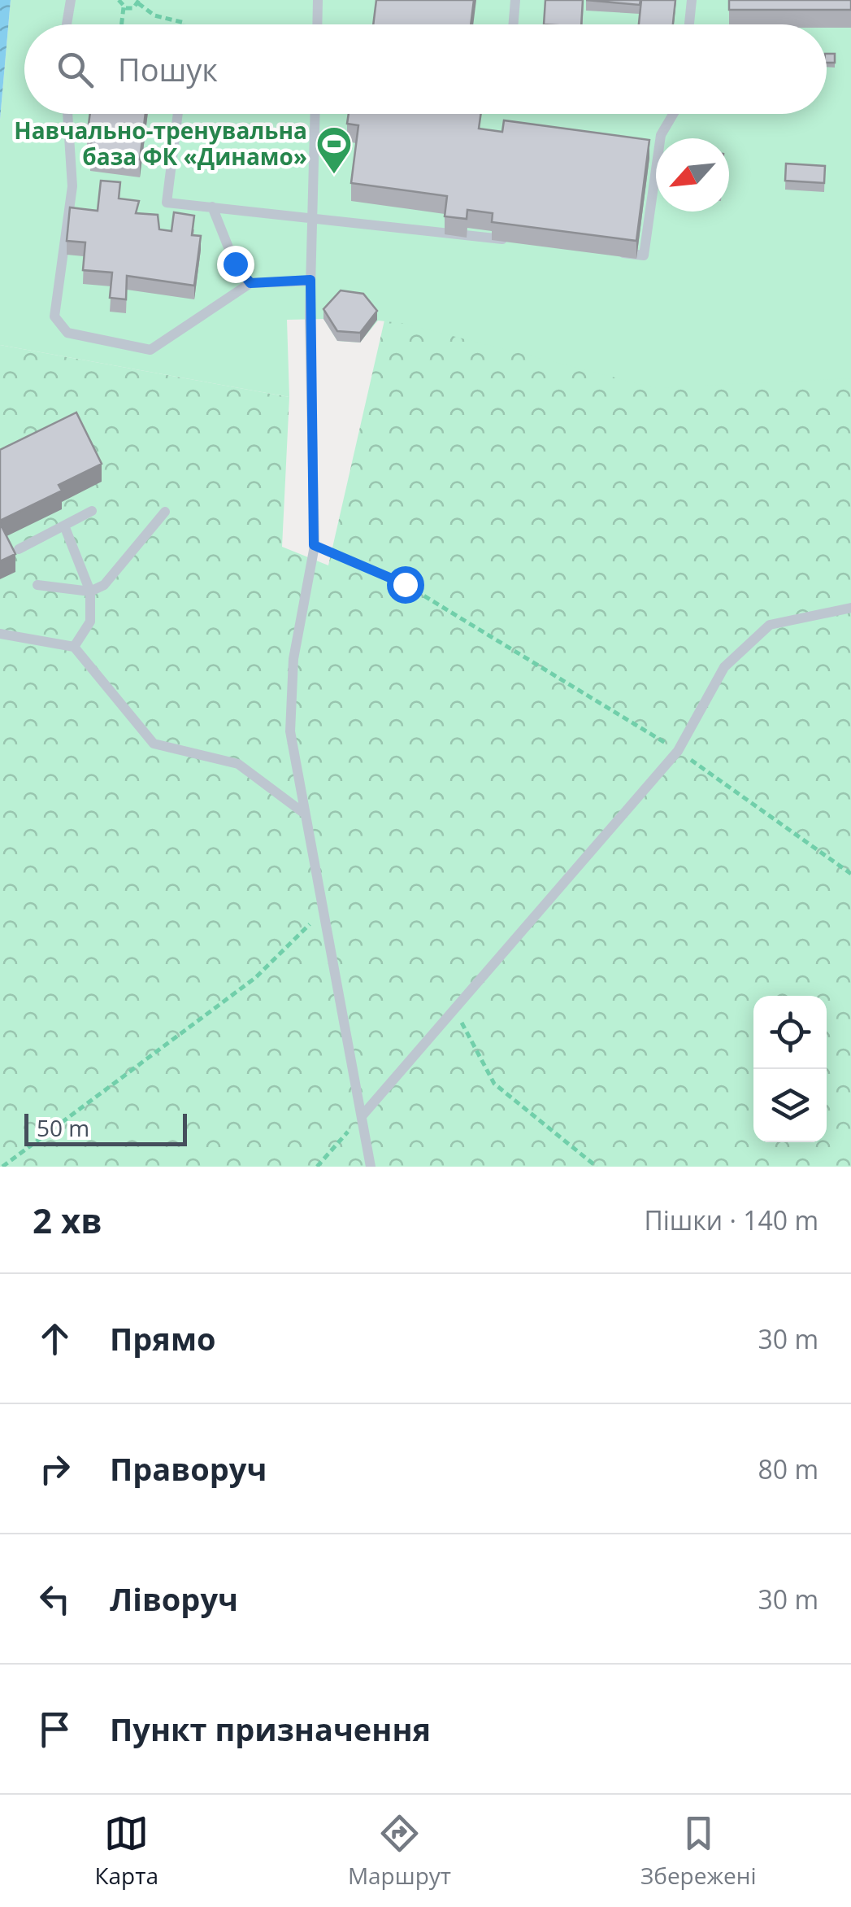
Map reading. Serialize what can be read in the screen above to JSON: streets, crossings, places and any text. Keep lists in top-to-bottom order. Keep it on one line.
{"places":{"sports":["Навчально-тренувальна база ФК «Динамо»"]},"scale_bar":"50 m","north":"bottom left","page":{"search":"Пошук","scale":"50 m","heading":["2 хв","Пішки · 140 m"],"list":[["Прямо","30 m"],["Праворуч","80 m"],["Ліворуч","30 m"],"Пункт призначення"],"nav":["Карта","Маршрут","Збережені"]}}
